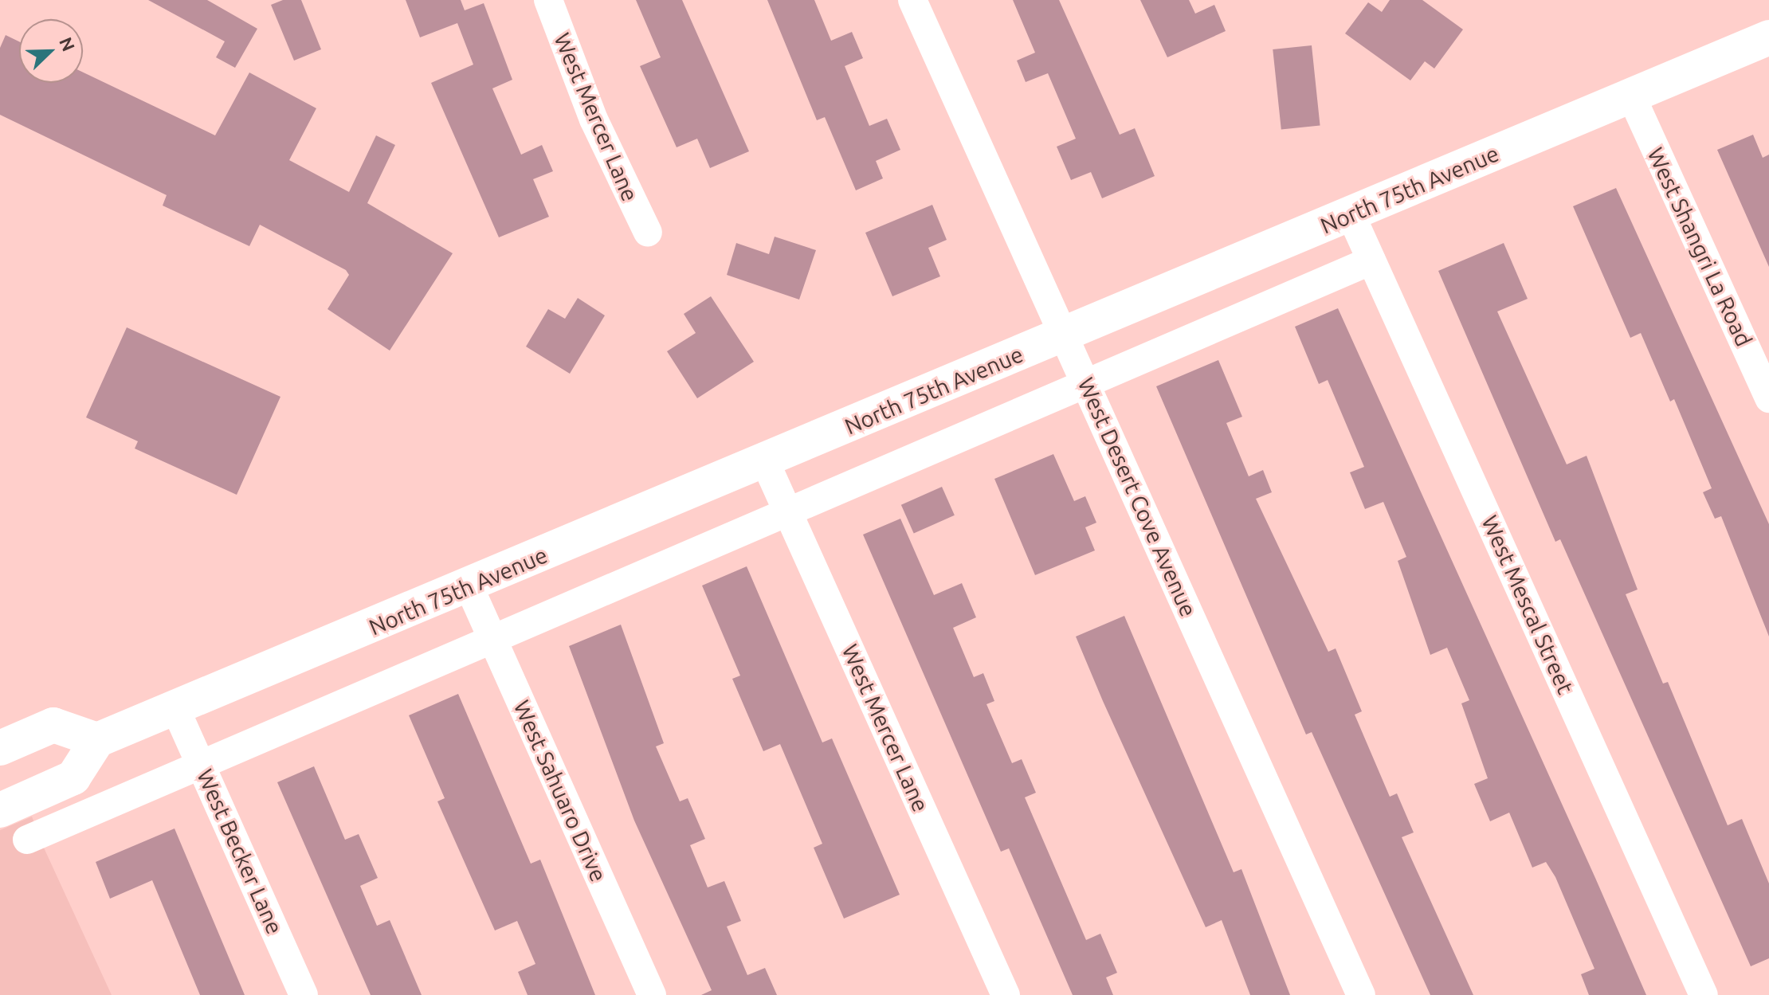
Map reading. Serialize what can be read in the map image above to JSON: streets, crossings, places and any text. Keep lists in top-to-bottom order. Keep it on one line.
{"streets":{"main road":["North 75th Avenue"],"street":["West Mercer Lane","West Shangri La Road","West Desert Cove Avenue","West Mescal Street","West Sahuaro Drive","West Becker Lane"]},"crossings":[["West Mercer Lane","North 75th Avenue"],["North 75th Avenue","West Shangri La Road"],["North 75th Avenue","West Desert Cove Avenue"],["North 75th Avenue","West Mescal Street"],["North 75th Avenue","West Sahuaro Drive"],["North 75th Avenue","West Becker Lane"]],"north":"top right"}
